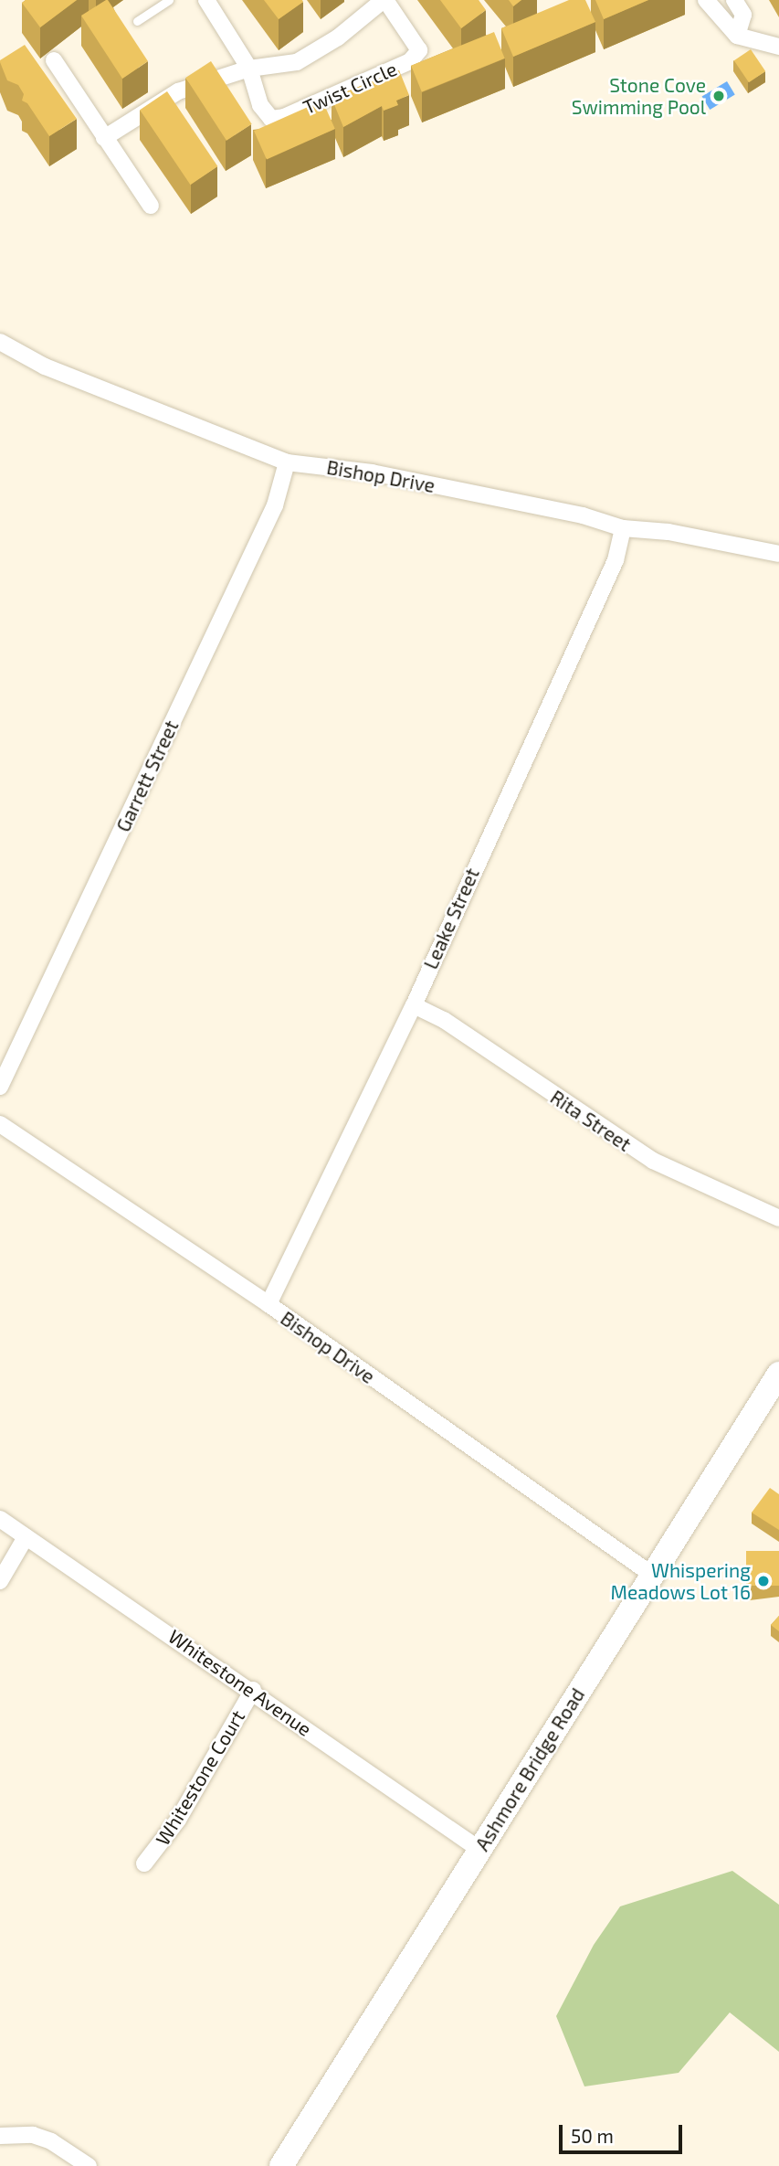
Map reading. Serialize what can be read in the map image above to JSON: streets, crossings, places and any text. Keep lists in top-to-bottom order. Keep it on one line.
{"streets":{"main road":["Ashmore Bridge Road"],"street":["Twist Circle","Bishop Drive","Garrett Street","Leake Street","Rita Street","Whitestone Avenue","Whitestone Court"]},"crossings":[["Bishop Drive","Garrett Street"],["Bishop Drive","Leake Street"],["Bishop Drive","Ashmore Bridge Road"],["Leake Street","Rita Street"],["Whitestone Avenue","Ashmore Bridge Road"],["Whitestone Avenue","Whitestone Court"]],"places":["Stone Cove Swimming Pool","Whispering Meadows Lot 16"],"scale_bar":"50 m"}
